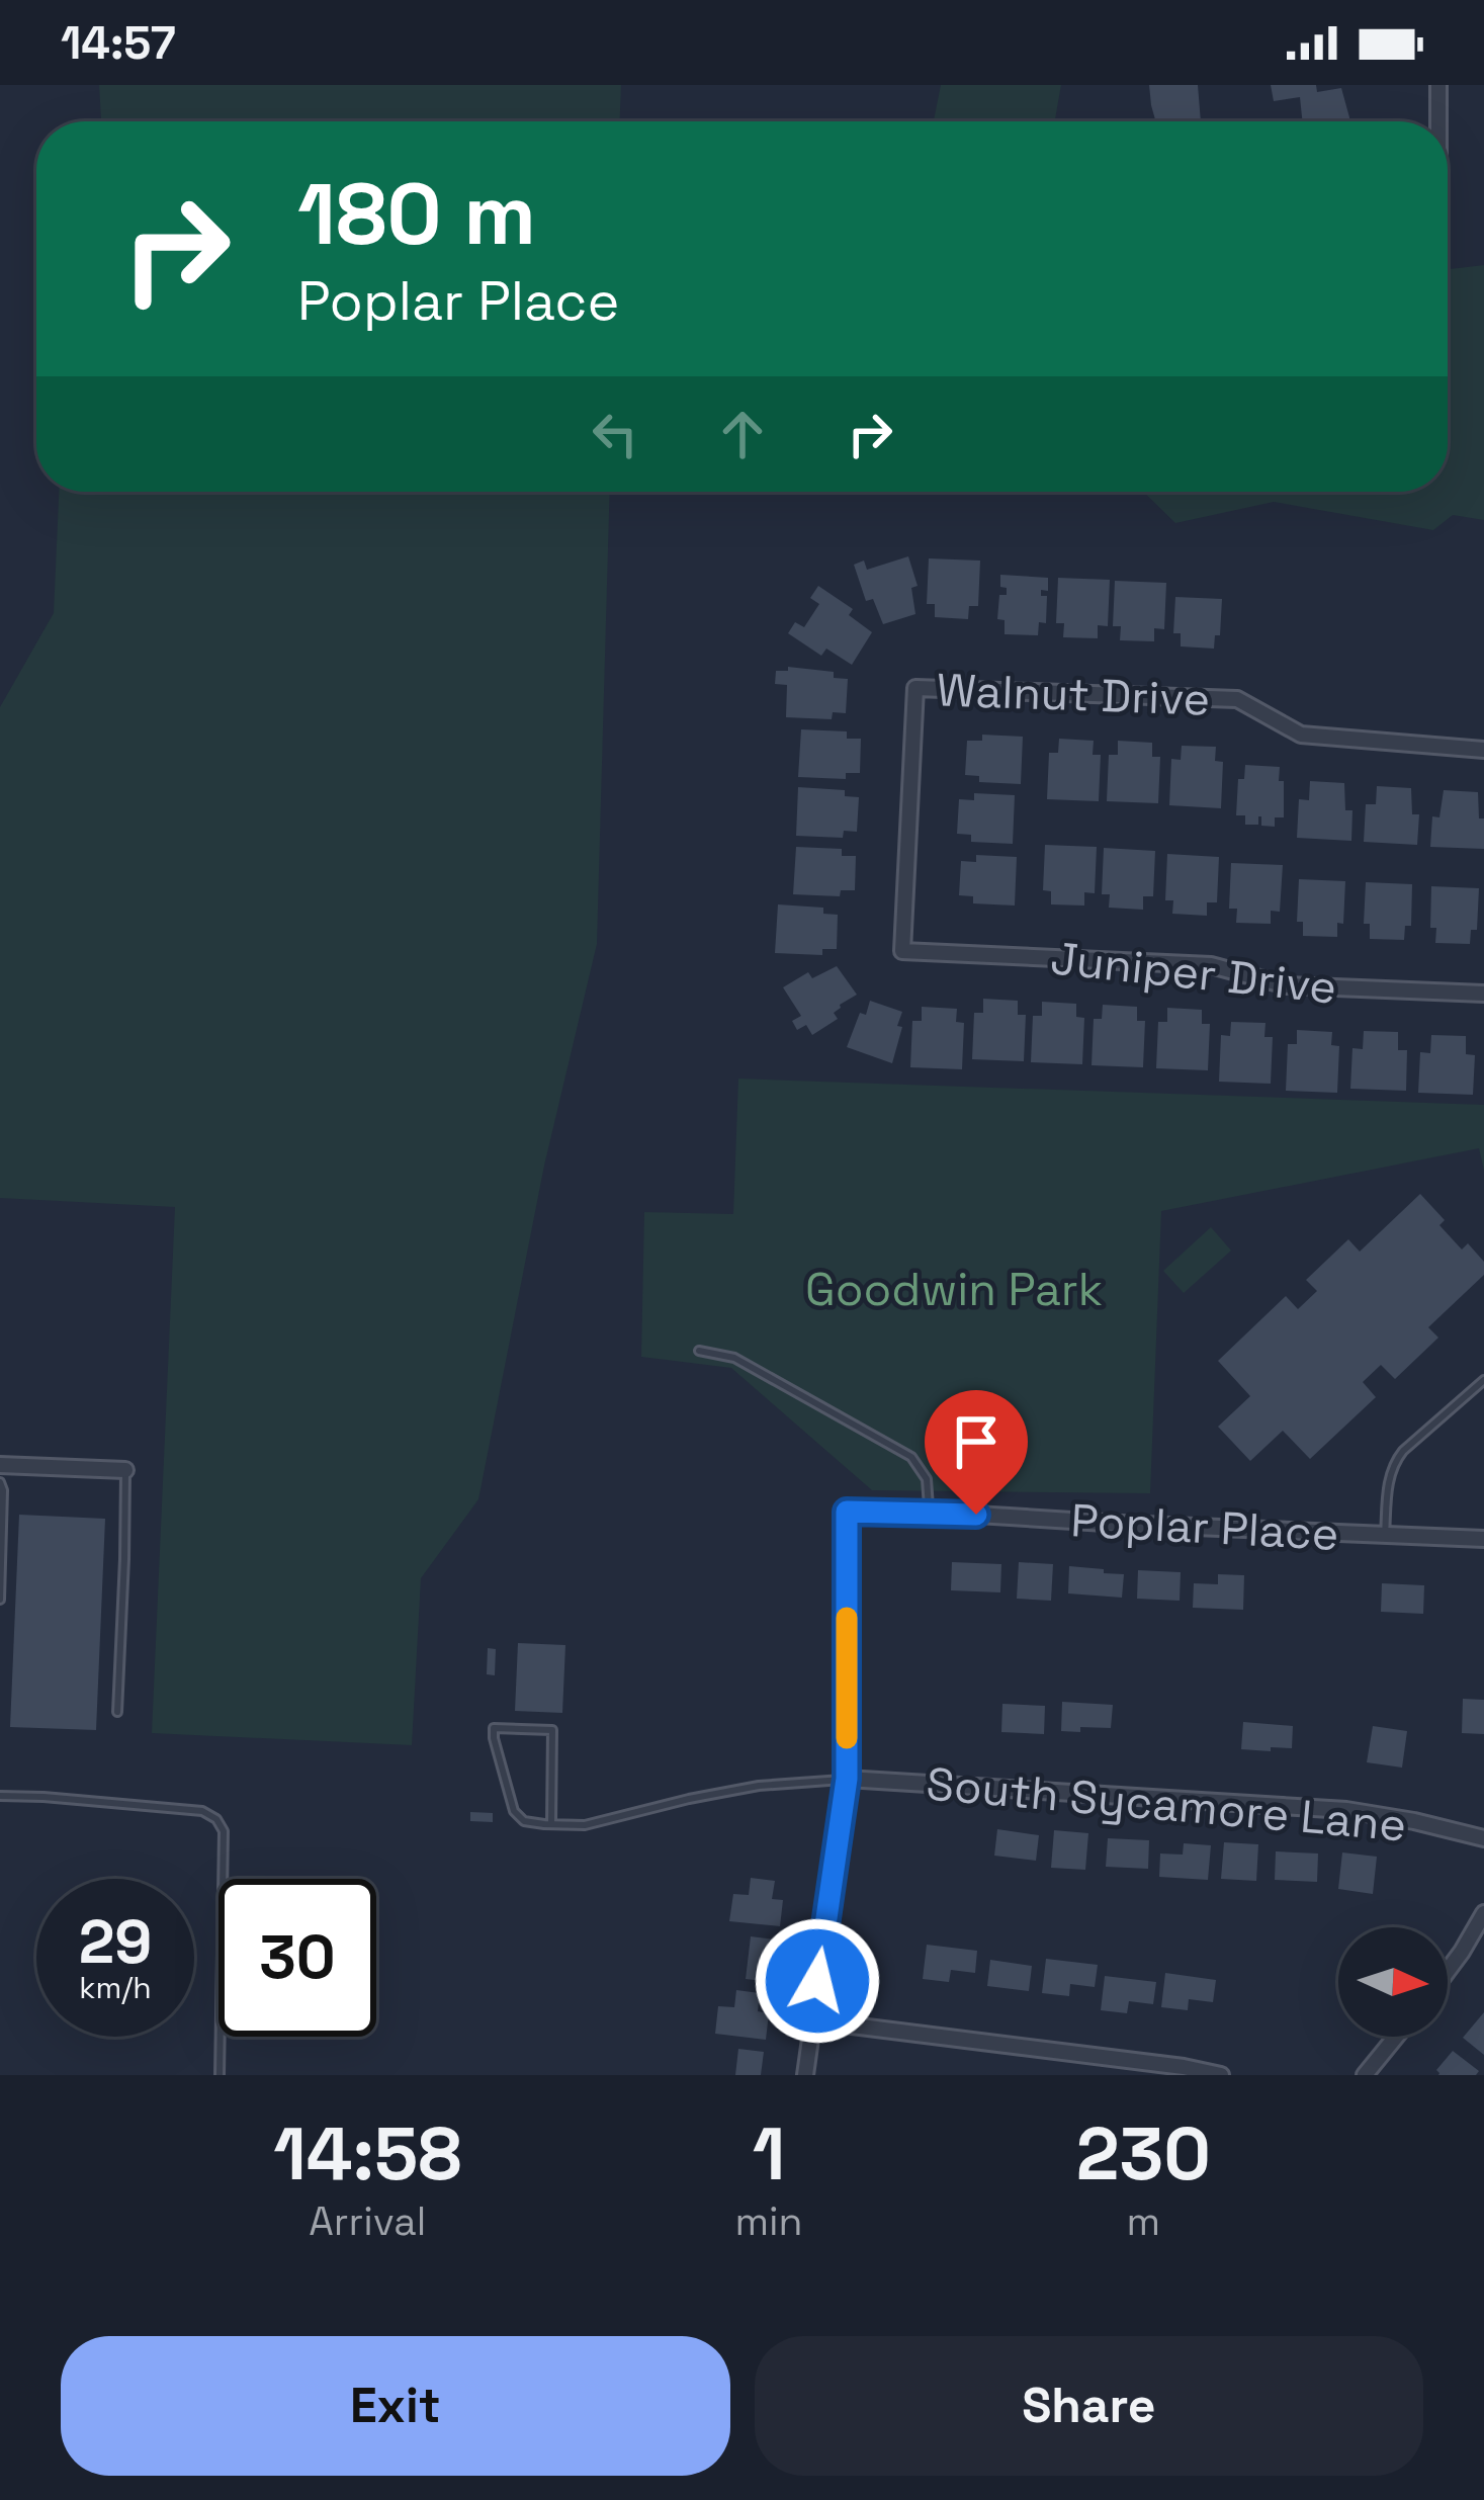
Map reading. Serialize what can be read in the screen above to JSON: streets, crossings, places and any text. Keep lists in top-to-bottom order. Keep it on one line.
{"streets":{"street":["Walnut Drive","Juniper Drive","Poplar Place","South Sycamore Lane"]},"crossings":[["Walnut Drive","Juniper Drive"],["Poplar Place","South Sycamore Lane"]],"parks":["Goodwin Park"],"north":"right","page":{"status":"14:57","turn":["180 m","Poplar Place"],"speed":"29 km/h","limit":"30","eta":["14:58","Arrival","1","min","230","m"],"buttons":["Exit","Share"]}}
